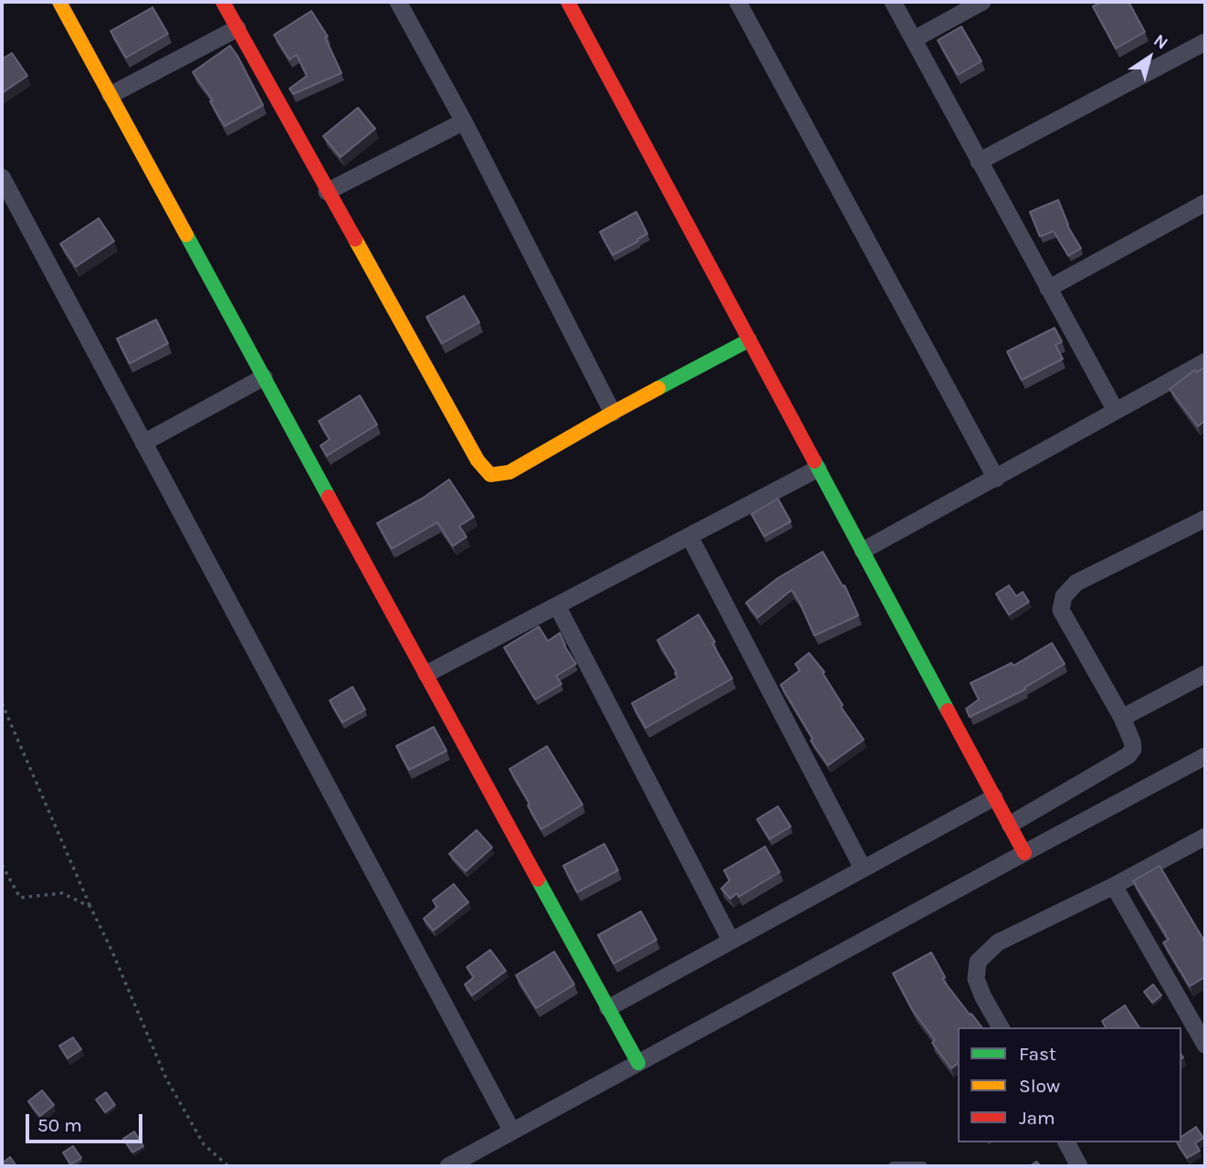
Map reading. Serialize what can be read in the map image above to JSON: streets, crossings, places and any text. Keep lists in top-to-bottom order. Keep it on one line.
{"legend":["Fast","Slow","Jam"],"scale_bar":"50 m","north":"top right"}
